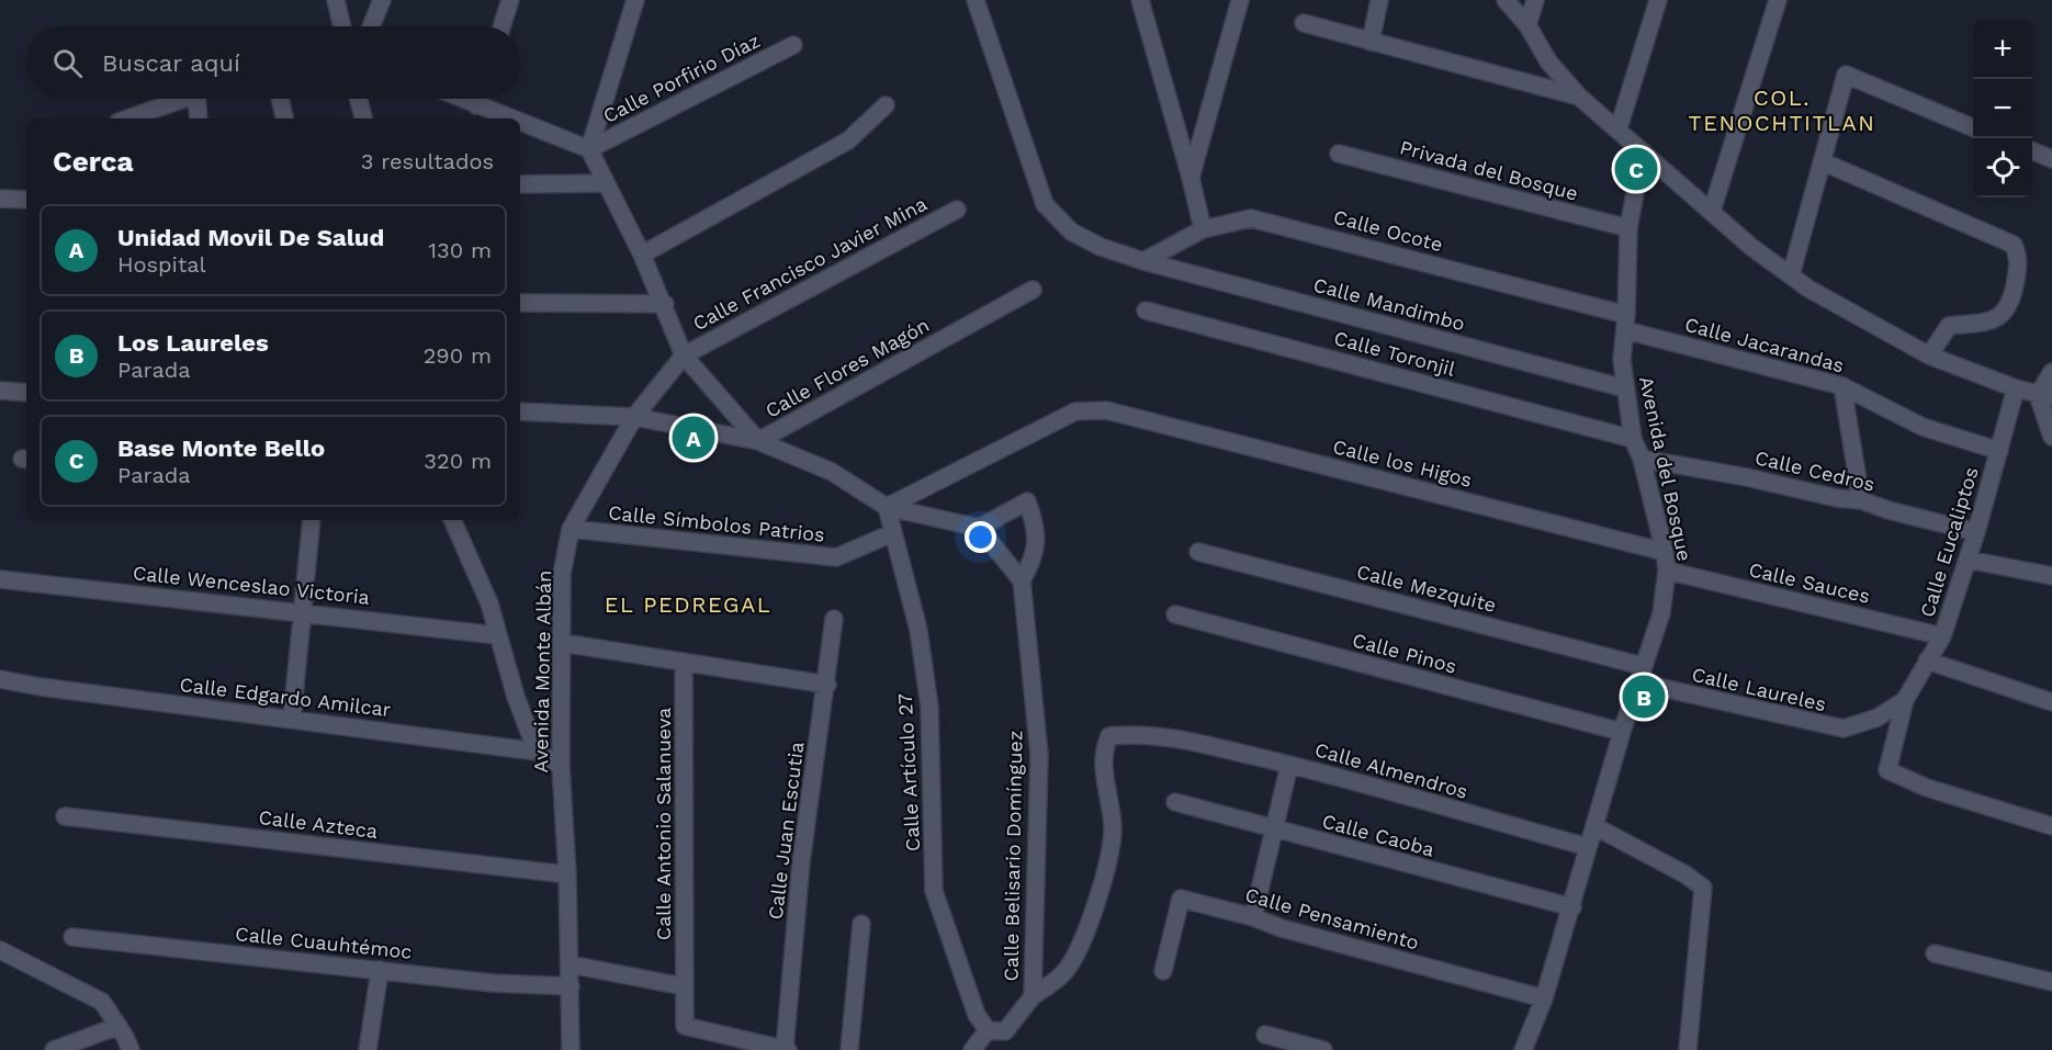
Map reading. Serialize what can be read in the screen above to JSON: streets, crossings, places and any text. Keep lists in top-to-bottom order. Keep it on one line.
{"streets":{"street":["Calle Porfirio Díaz","Privada del Bosque","Calle Ocote","Calle Francisco Javier Mina","Calle Mandimbo","Calle Jacarandas","Calle Toronjil","Calle Flores Magón","Calle los Higos","Avenida del Bosque","Calle Cedros","Calle Símbolos Patrios","Calle Eucaliptos","Calle Sauces","Calle Wenceslao Victoria","Calle Mezquite","Calle Pinos","Avenida Monte Albán","Calle Laureles","Calle Edgardo Amilcar","Calle Almendros","Calle Artículo 27","Calle Azteca","Calle Antonio Salanueva","Calle Juan Escutia","Calle Caoba","Calle Belisario Domínguez","Calle Pensamiento","Calle Cuauhtémoc"]},"crossings":[["Privada del Bosque","Avenida del Bosque"],["Calle Ocote","Calle Mandimbo"],["Calle Ocote","Calle Jacarandas"],["Calle Ocote","Avenida del Bosque"],["Calle Francisco Javier Mina","Avenida Monte Albán"],["Calle Mandimbo","Avenida del Bosque"],["Calle Jacarandas","Avenida del Bosque"],["Calle Jacarandas","Calle Eucaliptos"],["Calle Toronjil","Avenida del Bosque"],["Calle Flores Magón","Avenida Monte Albán"],["Calle los Higos","Avenida del Bosque"],["Calle los Higos","Calle Artículo 27"],["Avenida del Bosque","Calle Cedros"],["Avenida del Bosque","Calle Sauces"],["Avenida del Bosque","Calle Mezquite"],["Avenida del Bosque","Calle Pinos"],["Avenida del Bosque","Calle Laureles"],["Avenida del Bosque","Calle Almendros"],["Avenida del Bosque","Calle Caoba"],["Avenida del Bosque","Calle Pensamiento"],["Calle Cedros","Calle Eucaliptos"],["Calle Símbolos Patrios","Avenida Monte Albán"],["Calle Símbolos Patrios","Calle Artículo 27"],["Calle Eucaliptos","Calle Sauces"],["Calle Eucaliptos","Calle Laureles"],["Calle Mezquite","Calle Laureles"],["Avenida Monte Albán","Calle Edgardo Amilcar"],["Avenida Monte Albán","Calle Azteca"],["Avenida Monte Albán","Calle Cuauhtémoc"],["Calle Almendros","Calle Belisario Domínguez"],["Calle Artículo 27","Calle Belisario Domínguez"],["Calle Antonio Salanueva","Calle Juan Escutia"]],"districts":["COL. TENOCHTITLAN","EL PEDREGAL"],"page":{"map_buttons":["+","−"],"search":"Buscar aquí","heading":["Cerca","3 resultados"],"pins":["C","A","B"],"list":[{"mark":"A","name":"Unidad Movil De Salud","note":"Hospital","value":"130 m"},{"mark":"B","name":"Los Laureles","note":"Parada","value":"290 m"},{"mark":"C","name":"Base Monte Bello","note":"Parada","value":"320 m"}]}}
